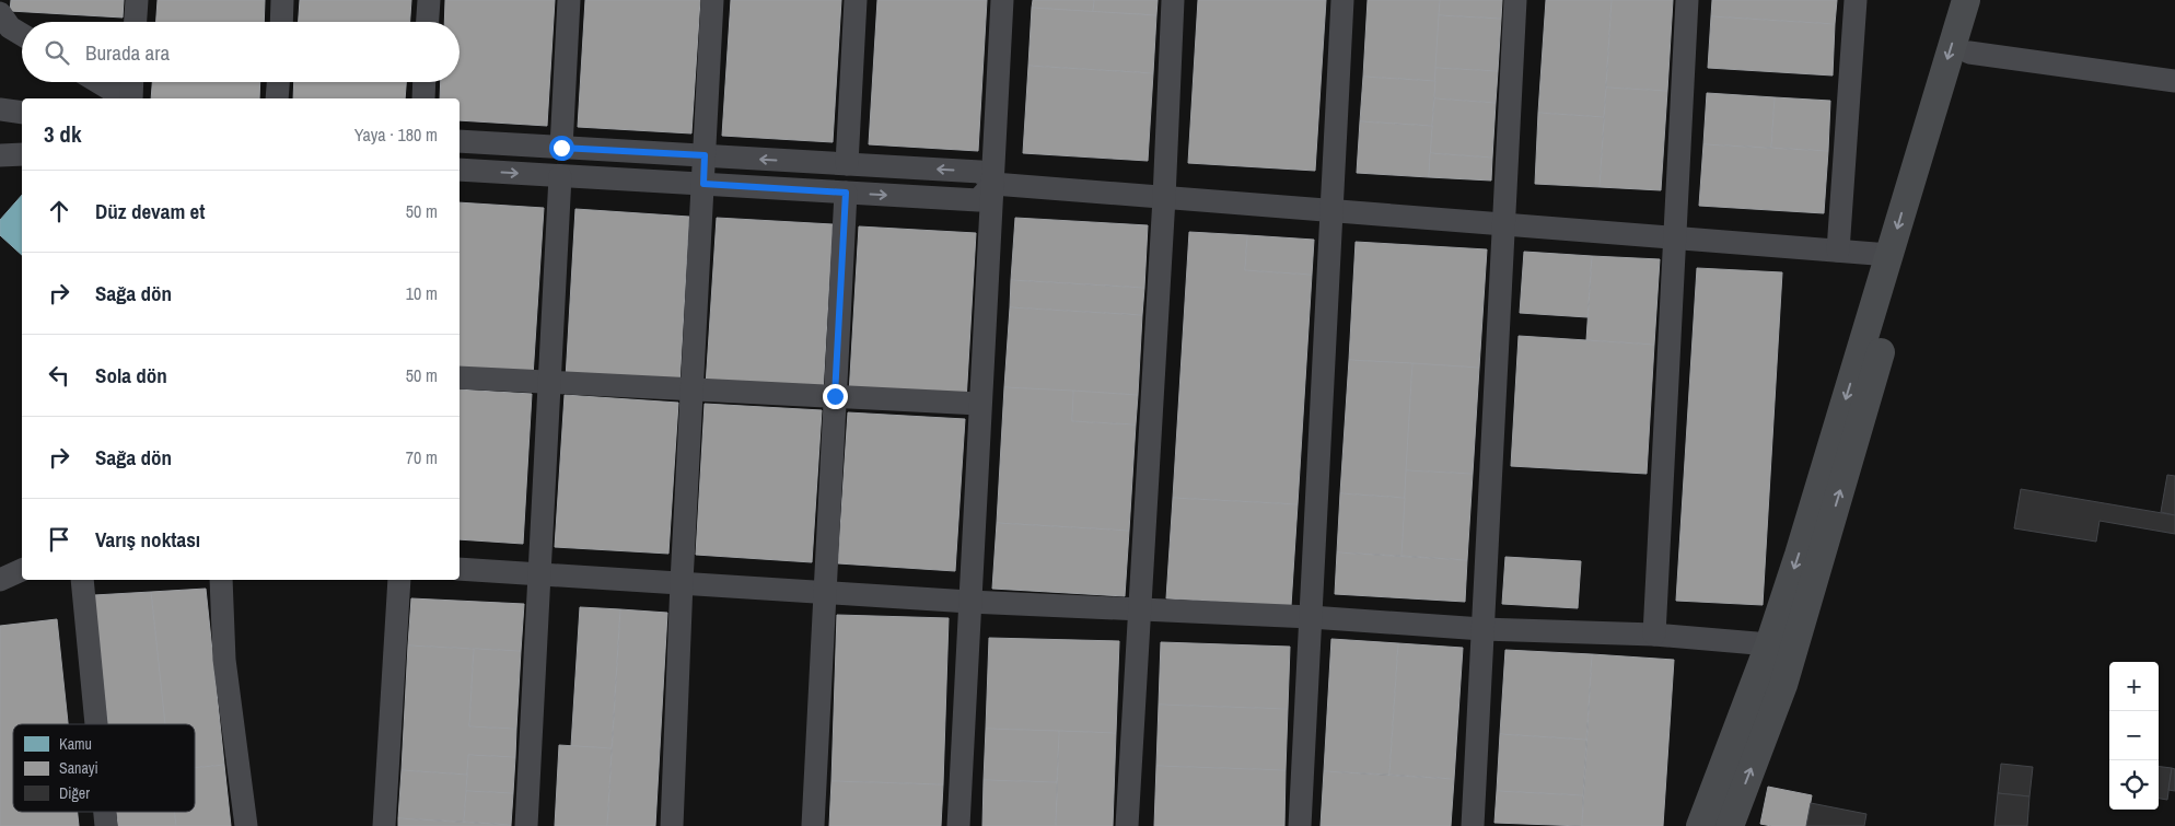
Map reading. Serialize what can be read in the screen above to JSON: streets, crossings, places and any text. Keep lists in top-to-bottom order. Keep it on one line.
{"legend":["Kamu","Sanayi","Diğer"],"page":{"search":"Burada ara","heading":["3 dk","Yaya · 180 m"],"list":[["Düz devam et","50 m"],["Sağa dön","10 m"],["Sola dön","50 m"],["Sağa dön","70 m"],"Varış noktası"],"map_buttons":["+","−"]}}
